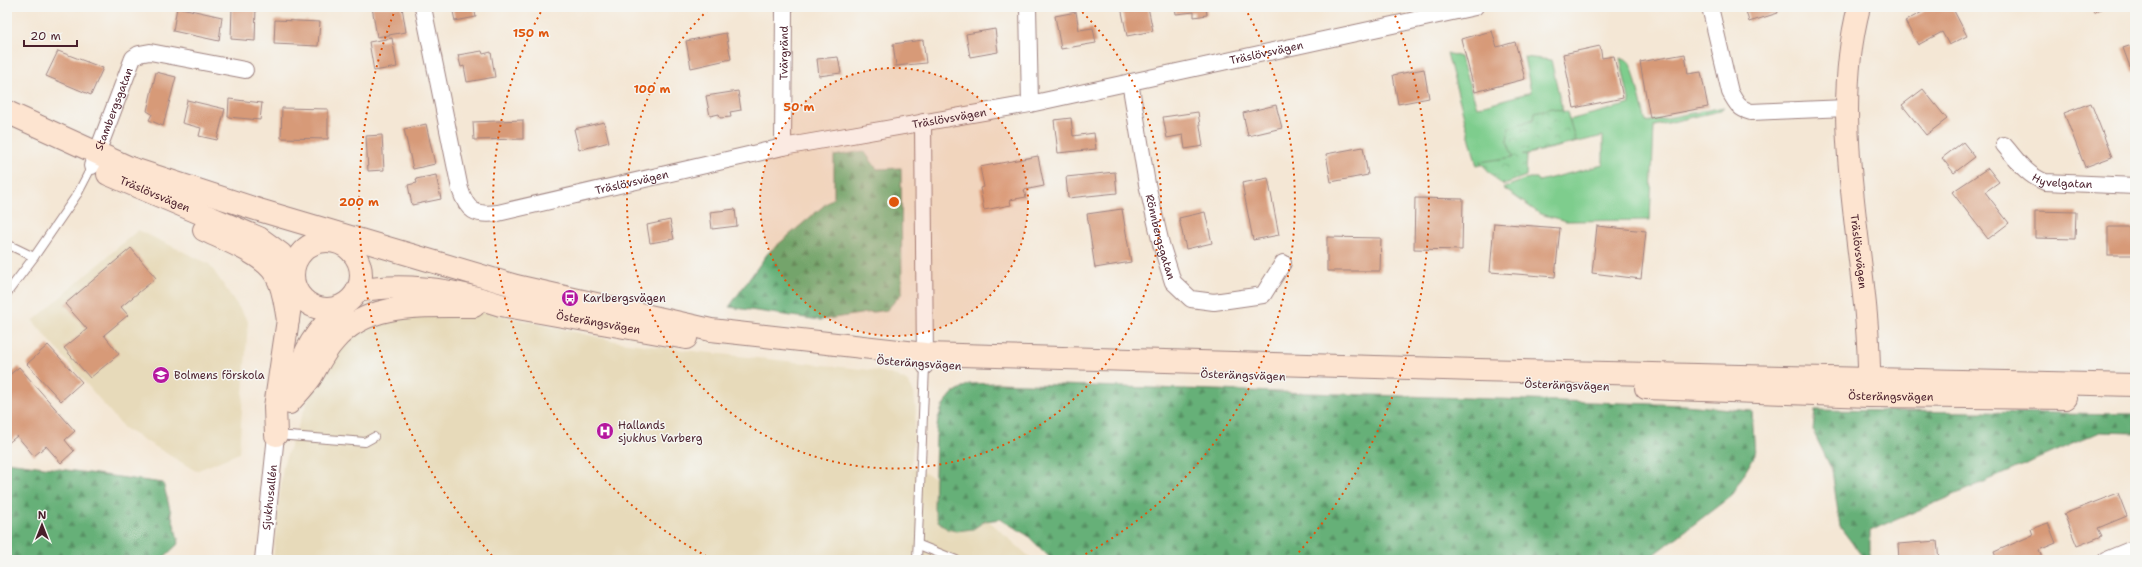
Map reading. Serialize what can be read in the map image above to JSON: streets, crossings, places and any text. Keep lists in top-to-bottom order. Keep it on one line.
{"streets":{"street":["Träslövsvägen","Tvärgränd","Stambergsgatan","Hyvelgatan","Rönnbergsgatan","Österängsvägen","Sjukhusallén"]},"crossings":[["Träslövsvägen","Tvärgränd"],["Träslövsvägen","Stambergsgatan"],["Träslövsvägen","Rönnbergsgatan"],["Träslövsvägen","Österängsvägen"]],"places":{"bus stop":["Karlbergsvägen"],"school or university":["Bolmens förskola"],"hospital":["Hallands sjukhus Varberg"]},"scale_bar":"20 m","north":"top","rings":["150 m","100 m","50 m","200 m"]}
